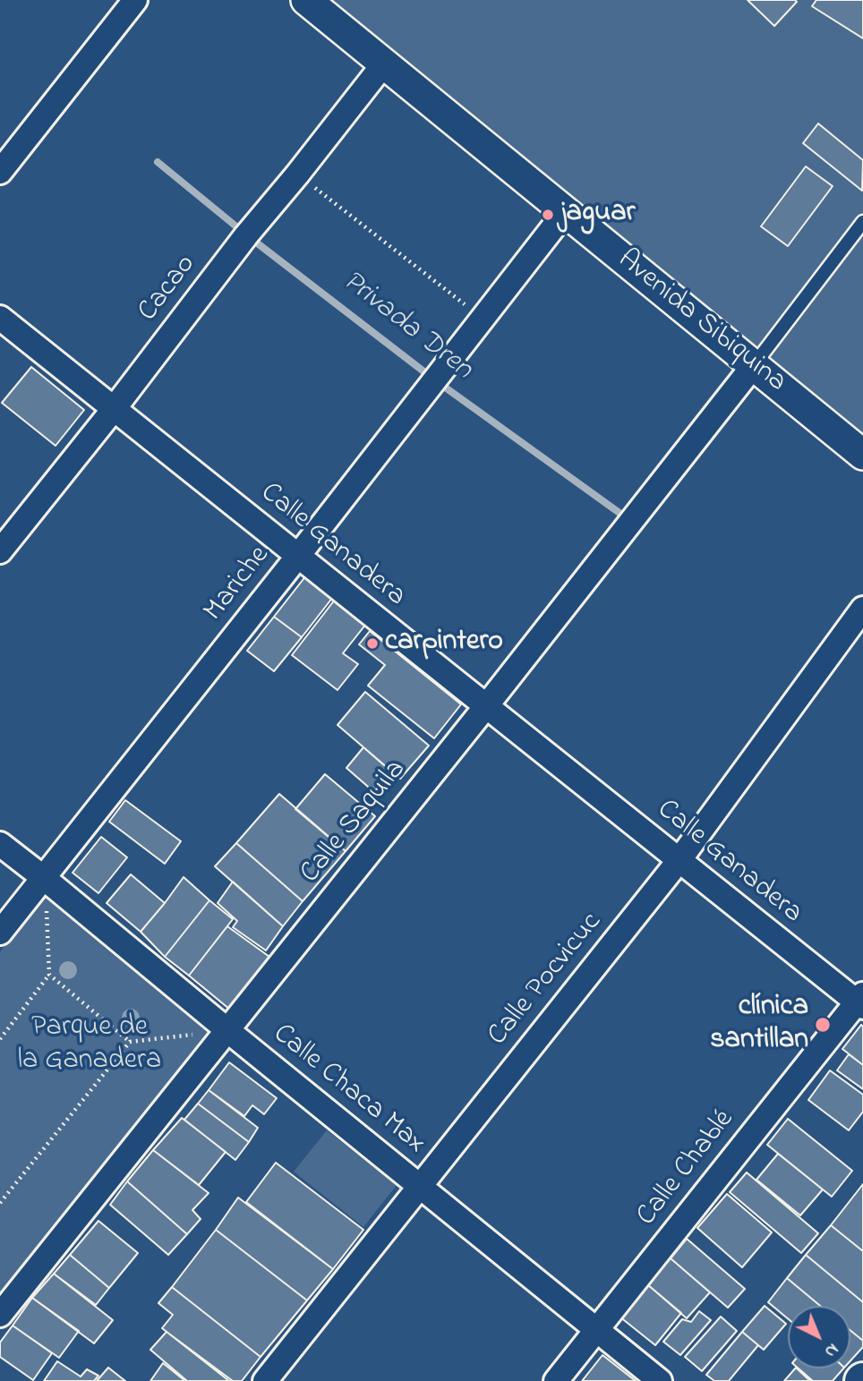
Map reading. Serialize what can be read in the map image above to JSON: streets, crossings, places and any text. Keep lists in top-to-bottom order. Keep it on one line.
{"streets":{"street":["Cacao","Avenida Sibiquina","Calle Ganadera","Mariche","Calle Saquila","Calle Pocvicuc","Calle Chaca Max","Calle Chablé"]},"crossings":[["Cacao","Avenida Sibiquina"],["Cacao","Calle Ganadera"],["Avenida Sibiquina","Mariche"],["Avenida Sibiquina","Calle Saquila"],["Calle Ganadera","Mariche"],["Calle Ganadera","Calle Saquila"],["Calle Ganadera","Calle Pocvicuc"],["Calle Ganadera","Calle Chablé"],["Mariche","Calle Chaca Max"],["Calle Saquila","Calle Chaca Max"],["Calle Pocvicuc","Calle Chaca Max"],["Calle Chaca Max","Calle Chablé"]],"water":["Privada Dren"],"parks":["Parque de la Ganadera"],"places":["jaguar","carpintero","clínica santillan"],"north":"bottom right"}
